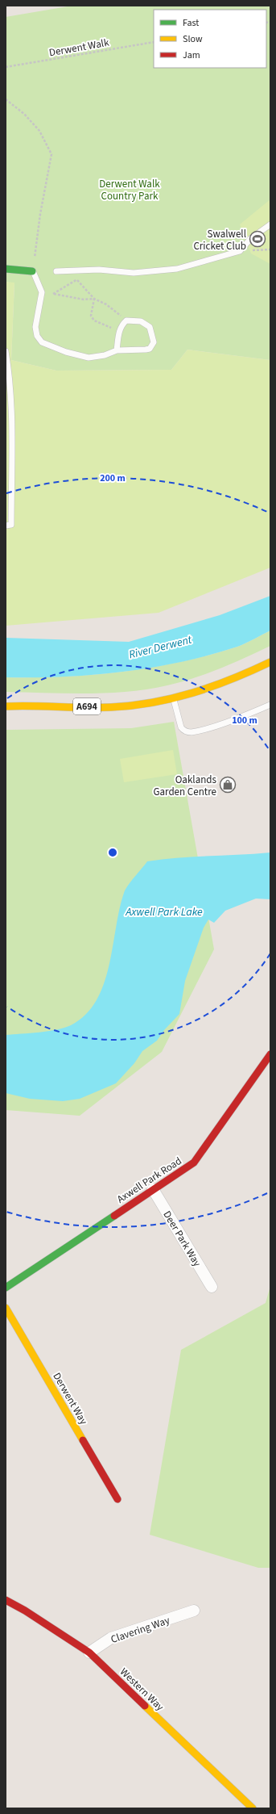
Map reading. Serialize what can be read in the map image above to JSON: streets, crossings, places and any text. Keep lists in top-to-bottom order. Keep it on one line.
{"streets":{"street":["A694","Axwell Park Road","Deer Park Way","Derwent Way","Clavering Way","Western Way"],"path":["Derwent Walk"]},"crossings":[["Axwell Park Road","Deer Park Way"],["Clavering Way","Western Way"]],"water":["River Derwent","Axwell Park Lake"],"parks":["Derwent Walk Country Park"],"places":{"sports":["Swalwell Cricket Club"],"shop":["Oaklands Garden Centre"]},"legend":["Fast","Slow","Jam"],"rings":["200 m","100 m"]}
